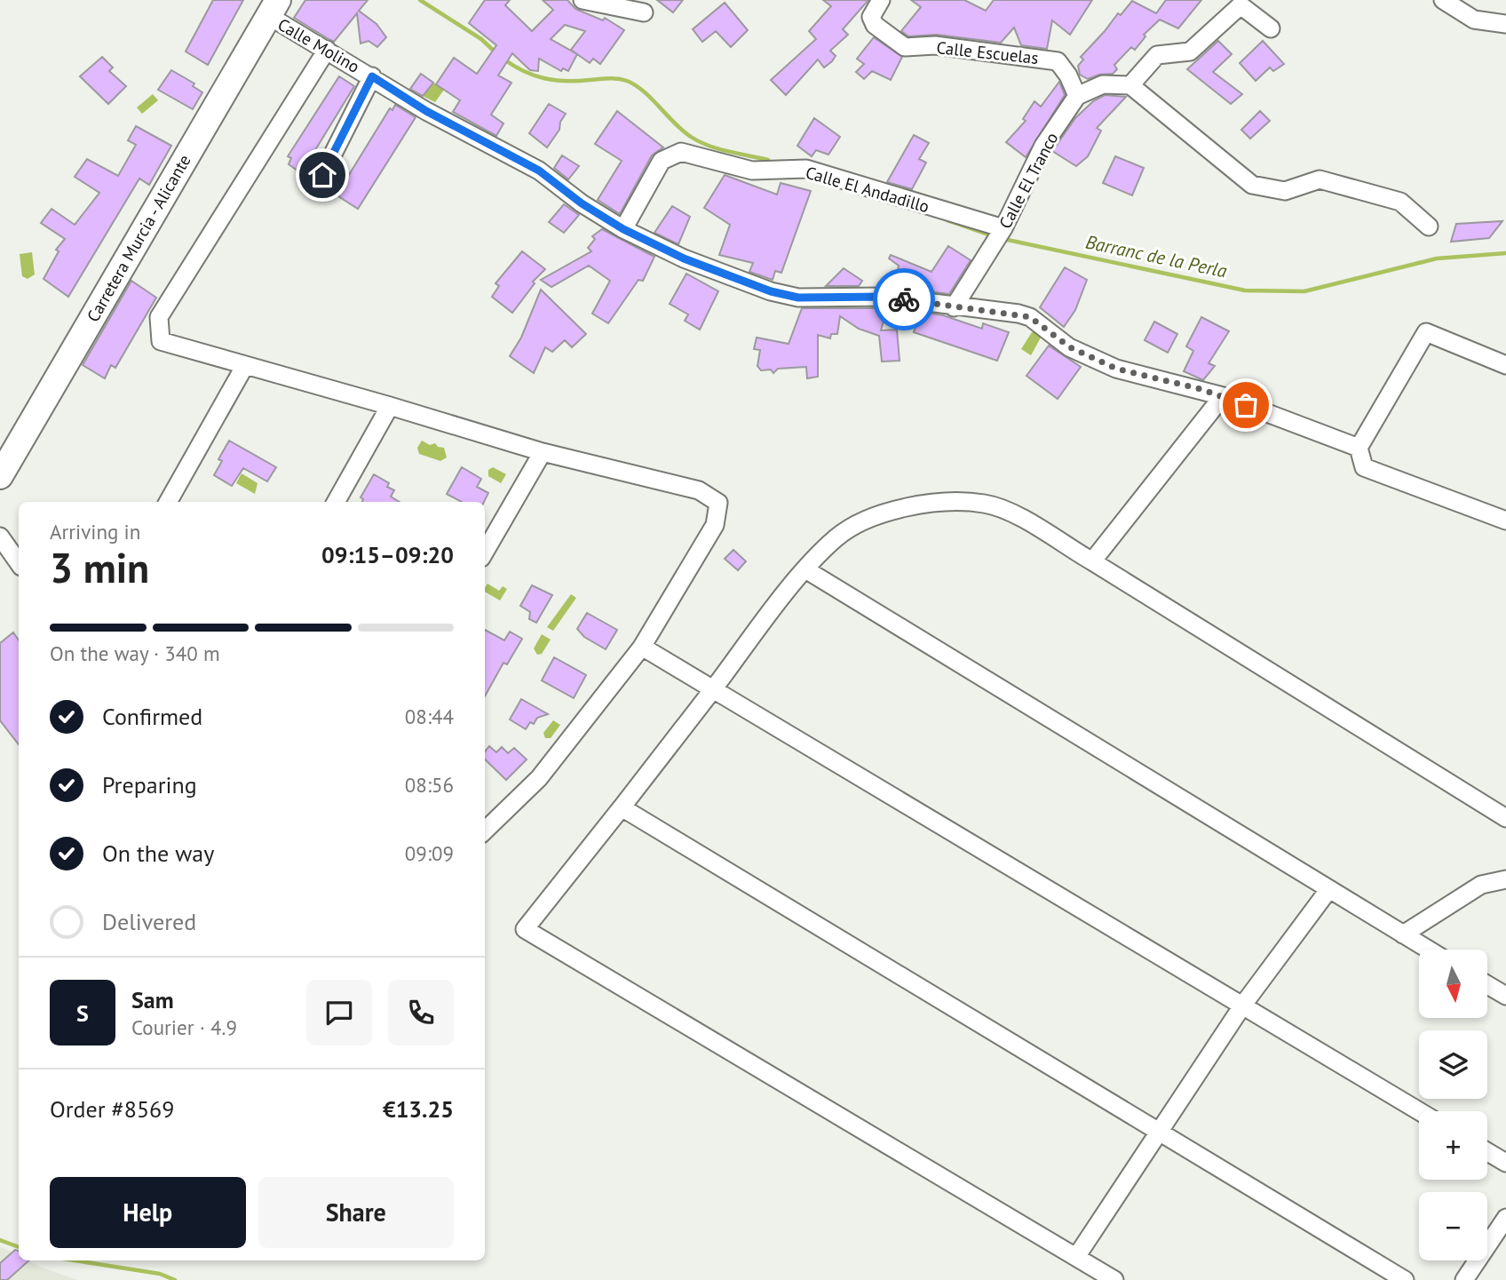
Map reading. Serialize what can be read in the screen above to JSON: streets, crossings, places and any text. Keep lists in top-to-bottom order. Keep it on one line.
{"streets":{"highway":["Carretera Murcia - Alicante"],"street":["Calle Molino","Calle Escuelas","Calle El Tranco","Calle El Andadillo"]},"crossings":[["Calle Molino","Calle El Tranco"],["Calle Molino","Calle El Andadillo"],["Calle Molino","Carretera Murcia - Alicante"],["Calle Escuelas","Calle El Tranco"],["Calle El Tranco","Calle El Andadillo"]],"water":["Barranc de la Perla"],"north":"bottom","page":{"heading":["3 min","Arriving in","09:15–09:20"],"panel":["Sam","Courier · 4.9","Order #8569","€13.25"],"bar":"On the way · 340 m","list":[["Confirmed","08:44"],["Preparing","08:56"],["On the way","09:09"],"Delivered"],"map_buttons":["+","−"],"round":"S","buttons":["Help","Share"]}}
